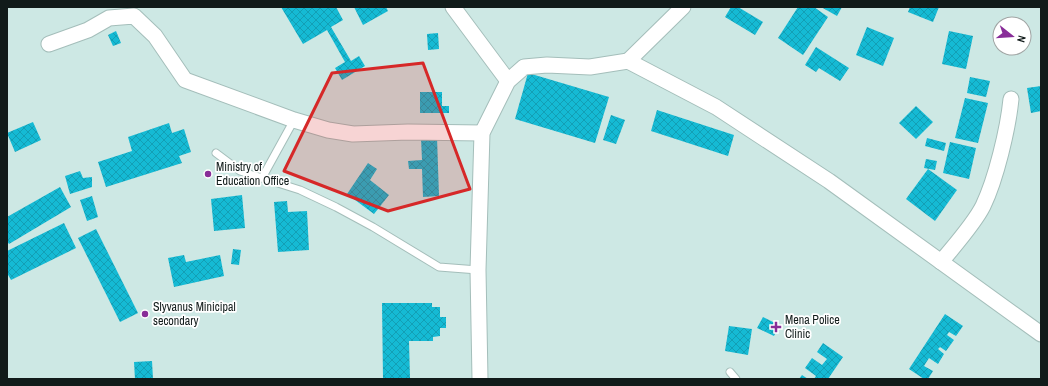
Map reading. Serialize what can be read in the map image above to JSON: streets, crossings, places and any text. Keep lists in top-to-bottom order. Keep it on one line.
{"places":{"other":["Ministry of Education Office","Slyvanus Minicipal secondary"],"health":["Mena Police Clinic"]},"north":"right"}
